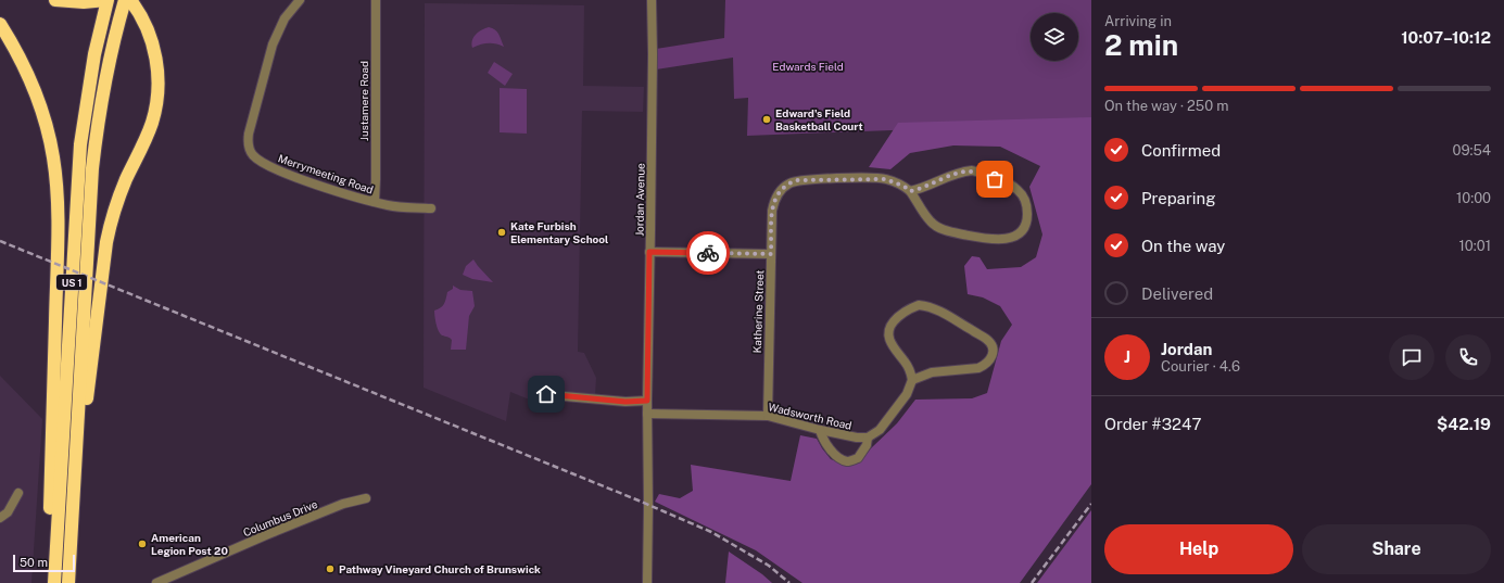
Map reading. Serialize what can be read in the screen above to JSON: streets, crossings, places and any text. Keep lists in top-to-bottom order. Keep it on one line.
{"streets":{"highway":["US 1"],"street":["Justamere Road","Merrymeeting Road","Jordan Avenue","Katherine Street","Wadsworth Road","Columbus Drive"]},"crossings":[["Justamere Road","Merrymeeting Road"],["Jordan Avenue","Wadsworth Road"],["Katherine Street","Wadsworth Road"]],"parks":["Edwards Field"],"places":["Edward's Field Basketball Court","Kate Furbish Elementary School","American Legion Post 20","Pathway Vineyard Church of Brunswick"],"scale_bar":"50 m","page":{"heading":["2 min","Arriving in","10:07–10:12"],"panel":["Jordan","Courier · 4.6","Order #3247","$42.19"],"bar":"On the way · 250 m","list":[["Confirmed","09:54"],["Preparing","10:00"],["On the way","10:01"],"Delivered"],"round":"J","buttons":["Help","Share"],"scale":"50 m"}}
